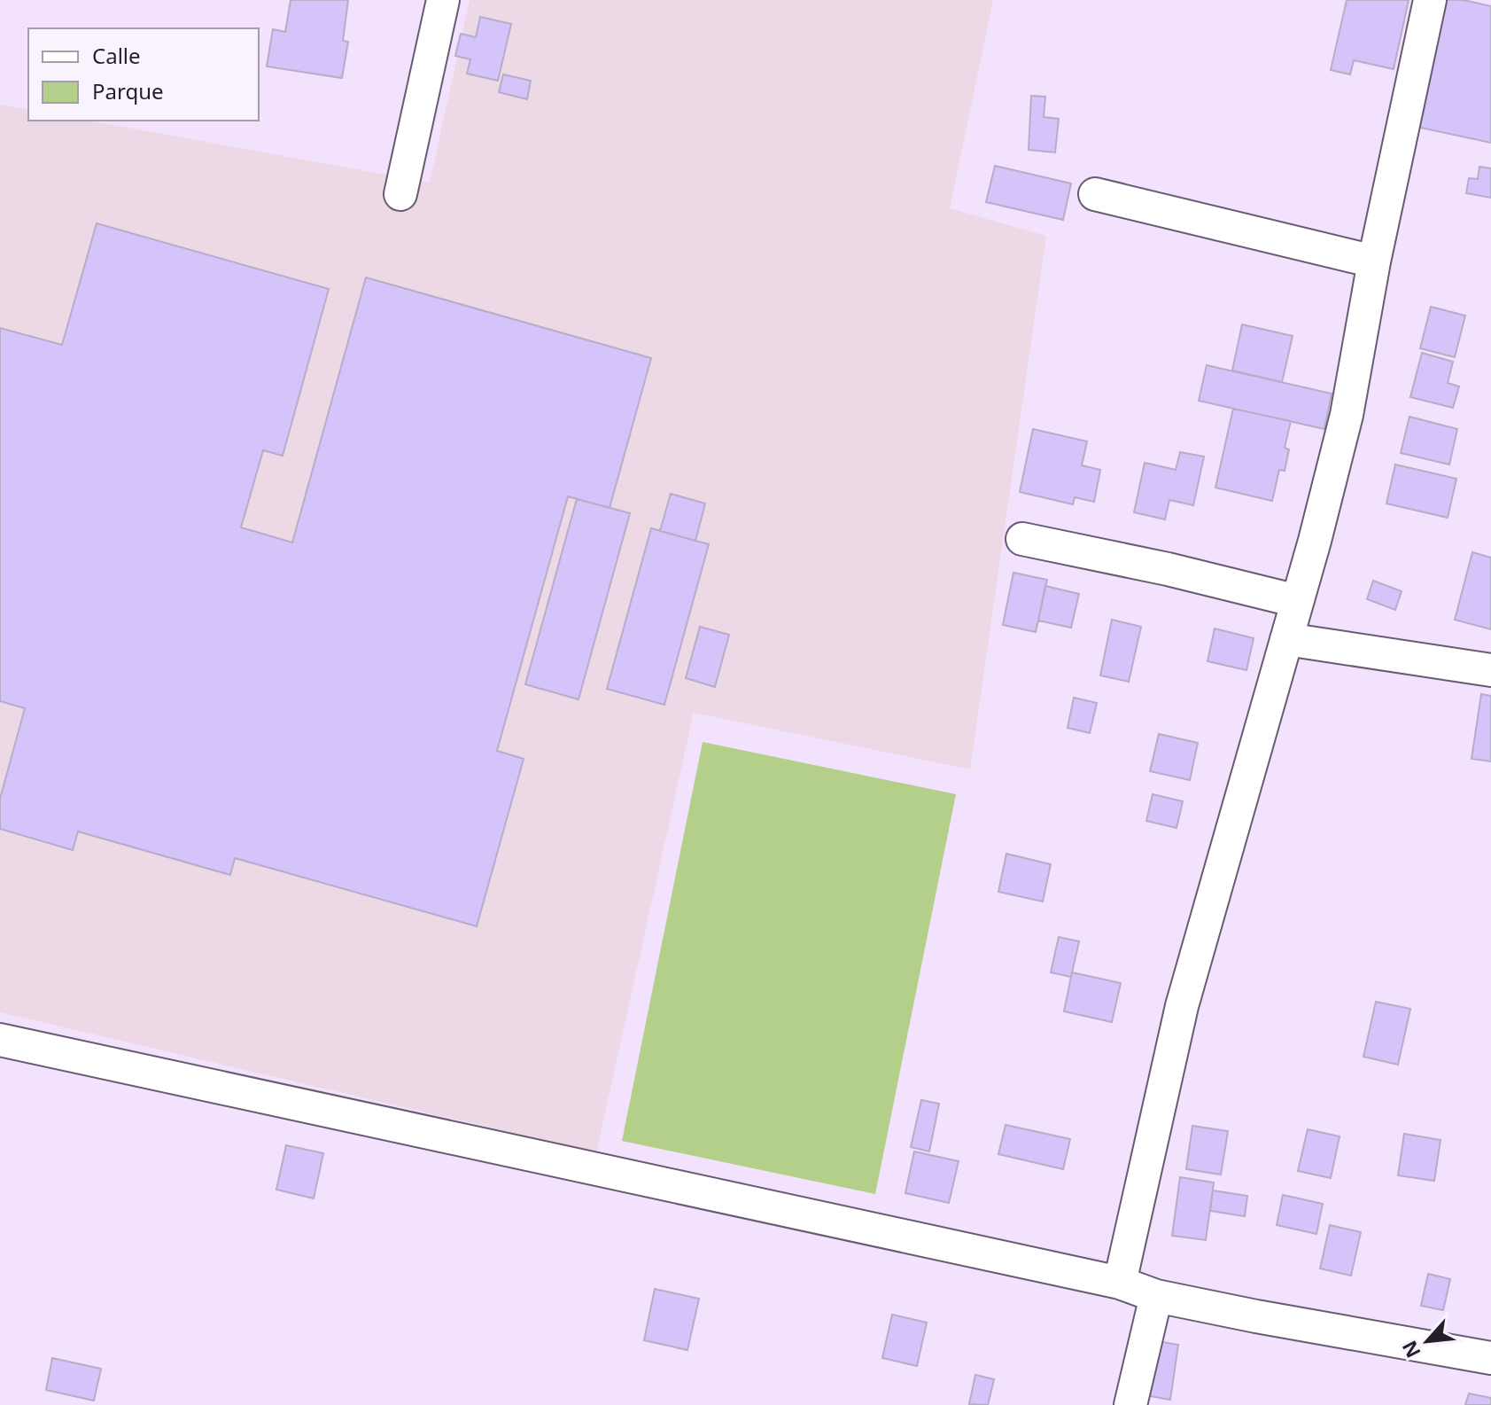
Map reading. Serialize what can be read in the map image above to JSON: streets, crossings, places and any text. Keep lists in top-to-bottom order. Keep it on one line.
{"legend":["Calle","Parque"],"north":"bottom left"}
